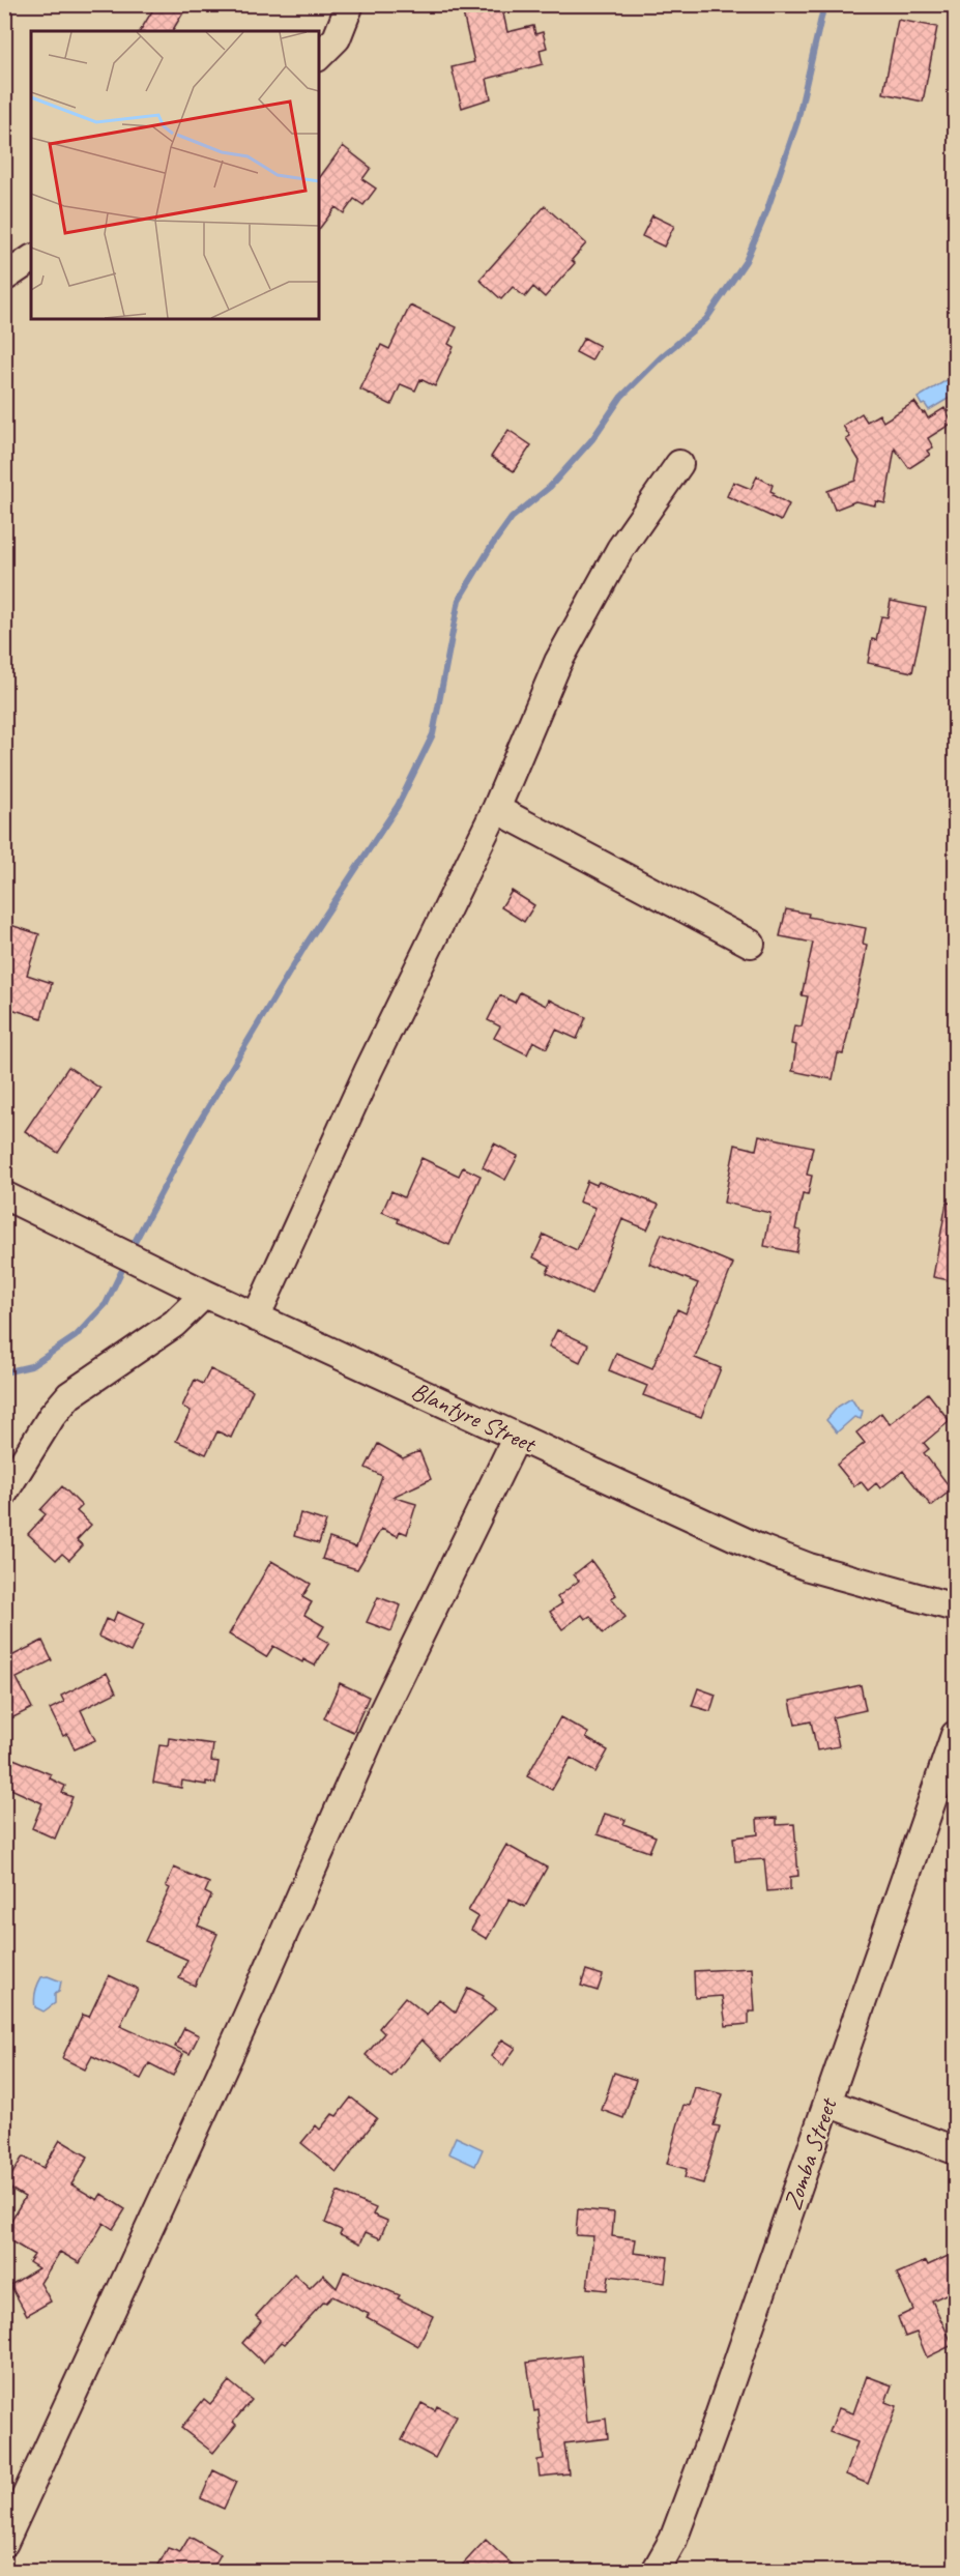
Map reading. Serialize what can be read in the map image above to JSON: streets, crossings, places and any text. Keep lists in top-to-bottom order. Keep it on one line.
{"streets":{"street":["Blantyre Street","Zomba Street"]}}
